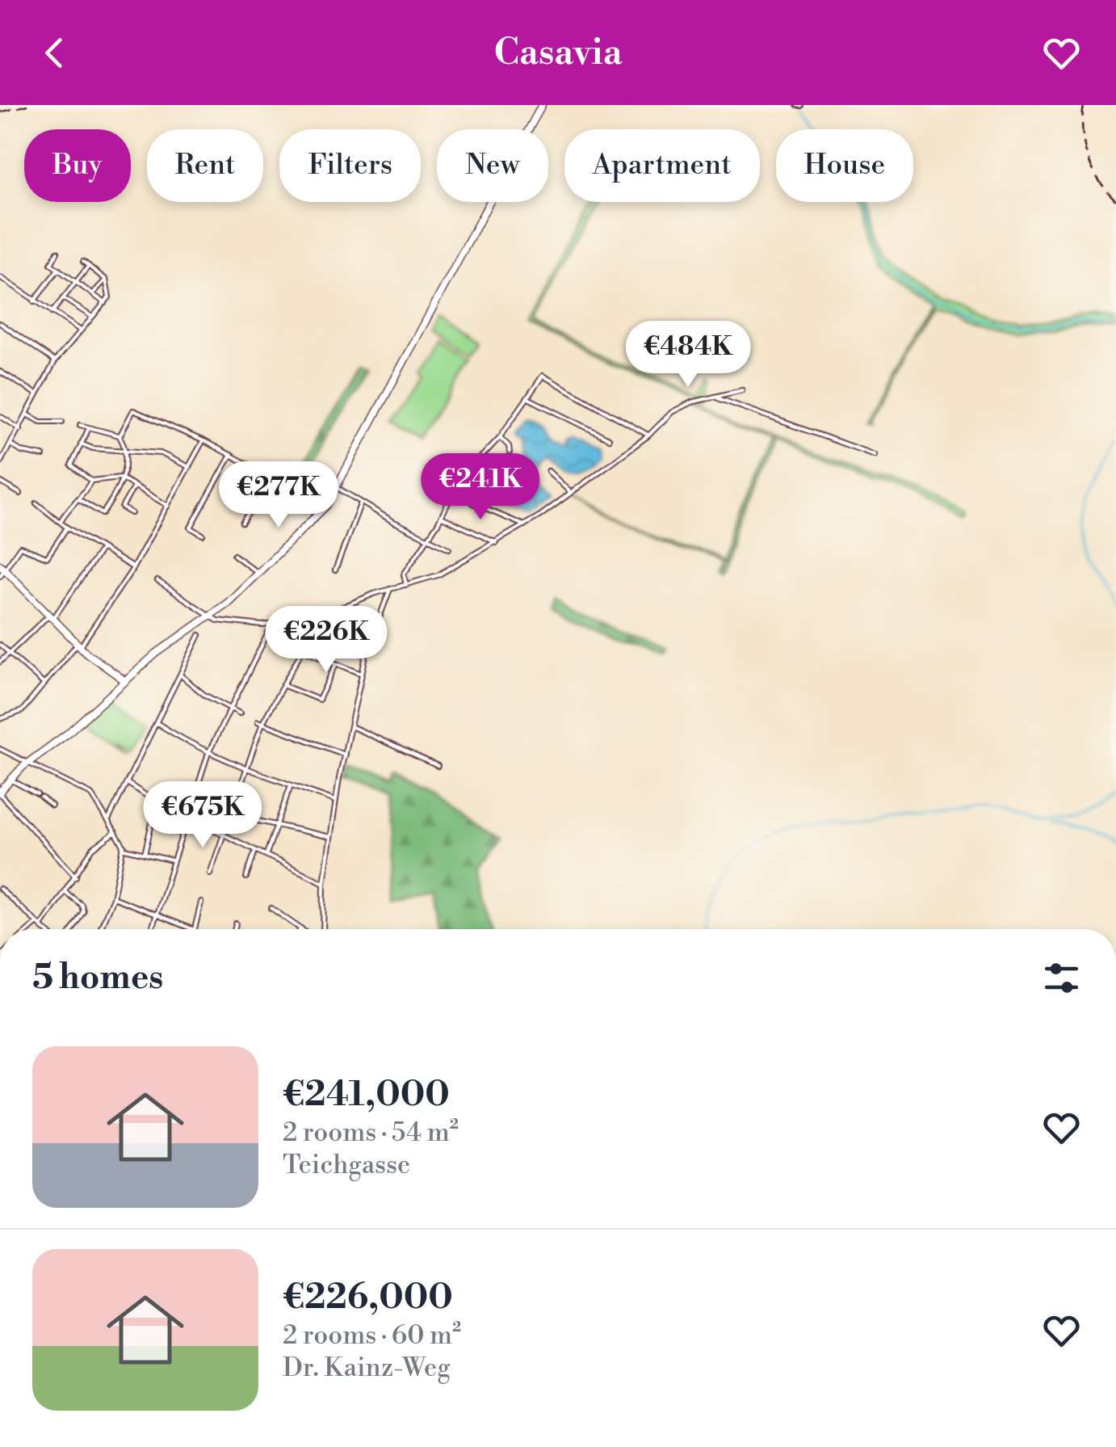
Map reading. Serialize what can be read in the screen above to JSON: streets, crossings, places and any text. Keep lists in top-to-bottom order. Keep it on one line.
{"page":{"header":"Casavia","chip":["Buy","Rent","Filters","New","Apartment","House"],"price":["€484K","€241K","€277K","€226K","€675K"],"heading":"5 homes","list":[{"name":"€241,000","note":"2 rooms · 54 m² · Teichgasse"},{"name":"€226,000","note":"2 rooms · 60 m² · Dr. Kainz-Weg"}]}}
